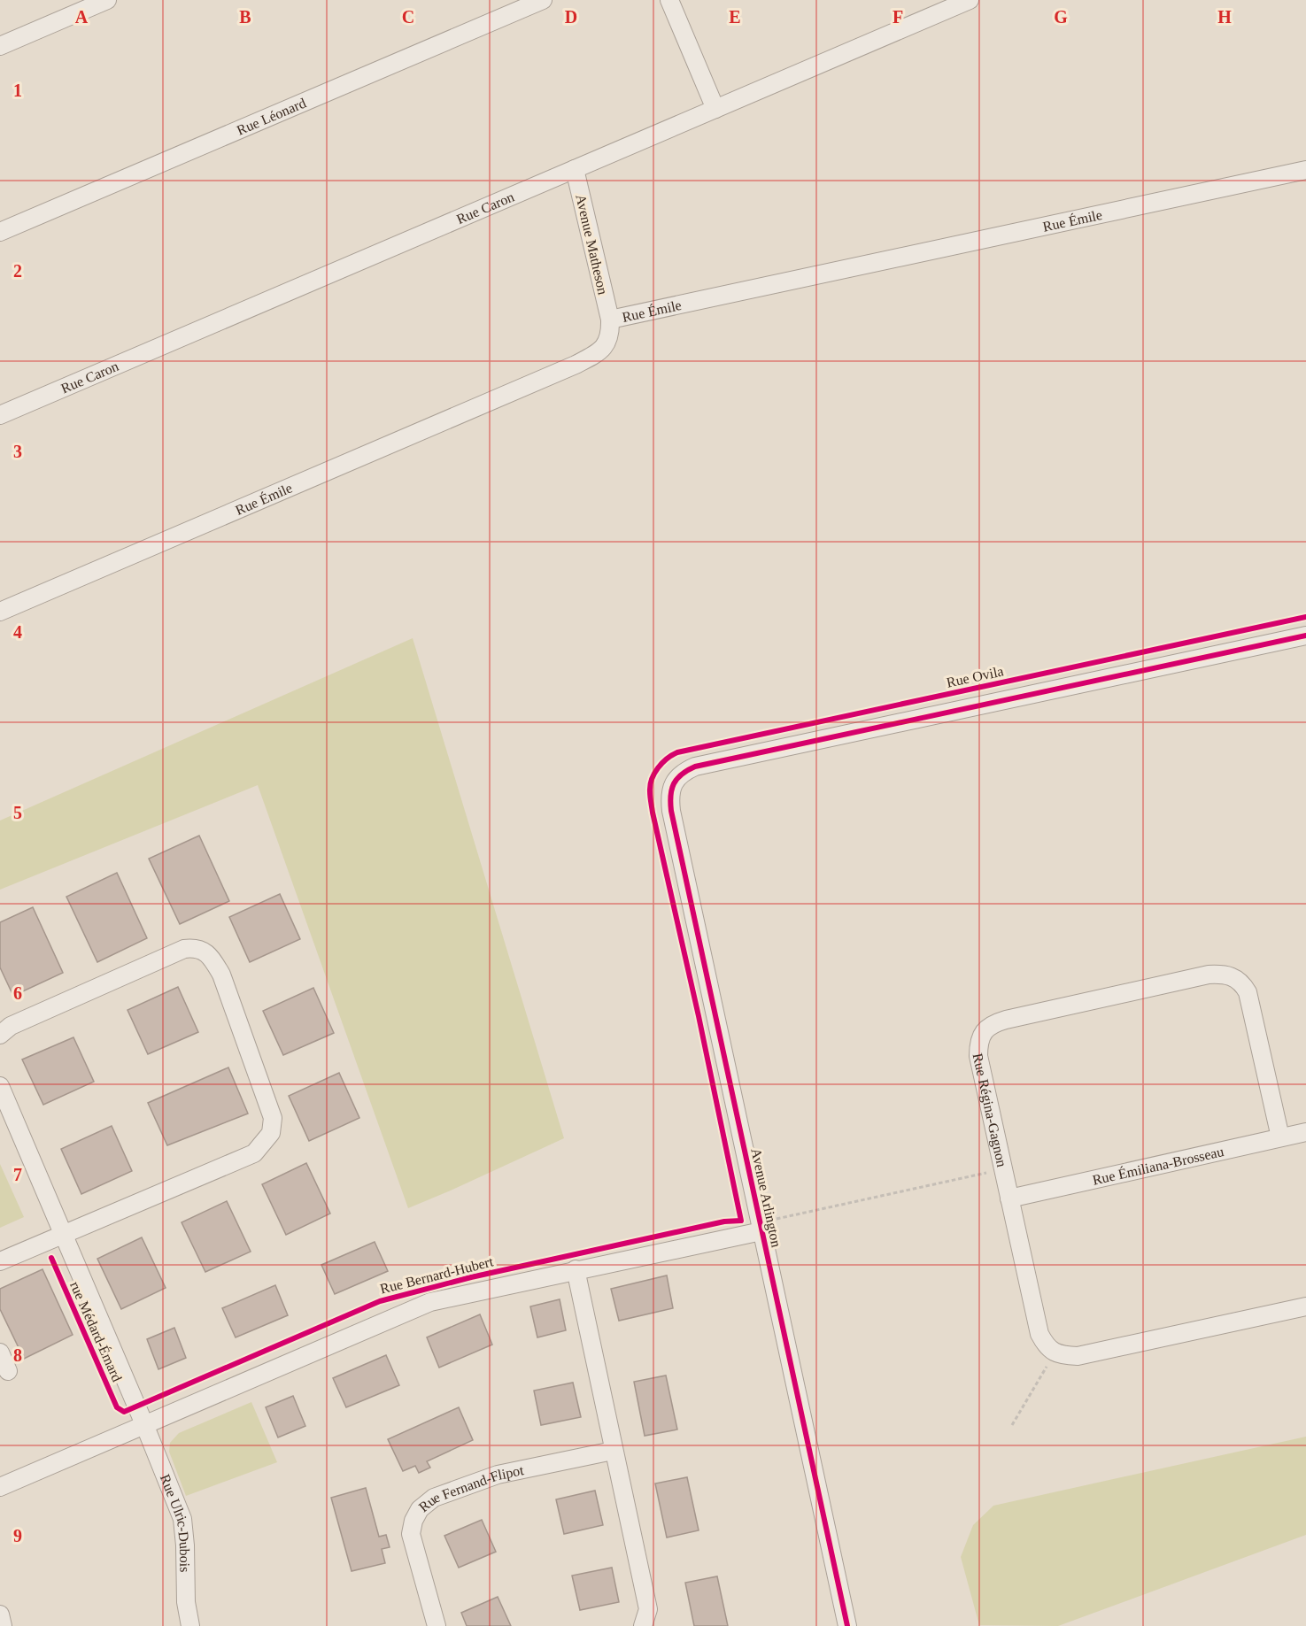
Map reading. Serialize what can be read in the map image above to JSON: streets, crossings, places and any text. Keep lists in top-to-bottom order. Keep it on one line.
{"streets":{"street":["Rue Léonard","Rue Caron","Rue Émile","Avenue Matheson","Rue Ovila","Rue Régina-Gagnon","Rue Émiliana-Brosseau","Avenue Arlington","Rue Bernard-Hubert","rue Médard-Émard","Rue Fernand-Flipot","Rue Ulric-Dubois"]},"crossings":[["Rue Caron","Avenue Matheson"],["Rue Émile","Avenue Matheson"],["Rue Ovila","Avenue Arlington"],["Rue Régina-Gagnon","Rue Émiliana-Brosseau"],["Avenue Arlington","Rue Bernard-Hubert"],["Rue Bernard-Hubert","rue Médard-Émard"],["Rue Bernard-Hubert","Rue Ulric-Dubois"],["rue Médard-Émard","Rue Ulric-Dubois"]],"grid":{"columns":["A","B","C","D","E","F","G","H"],"rows":["1","2","3","4","5","6","7","8","9"]}}
